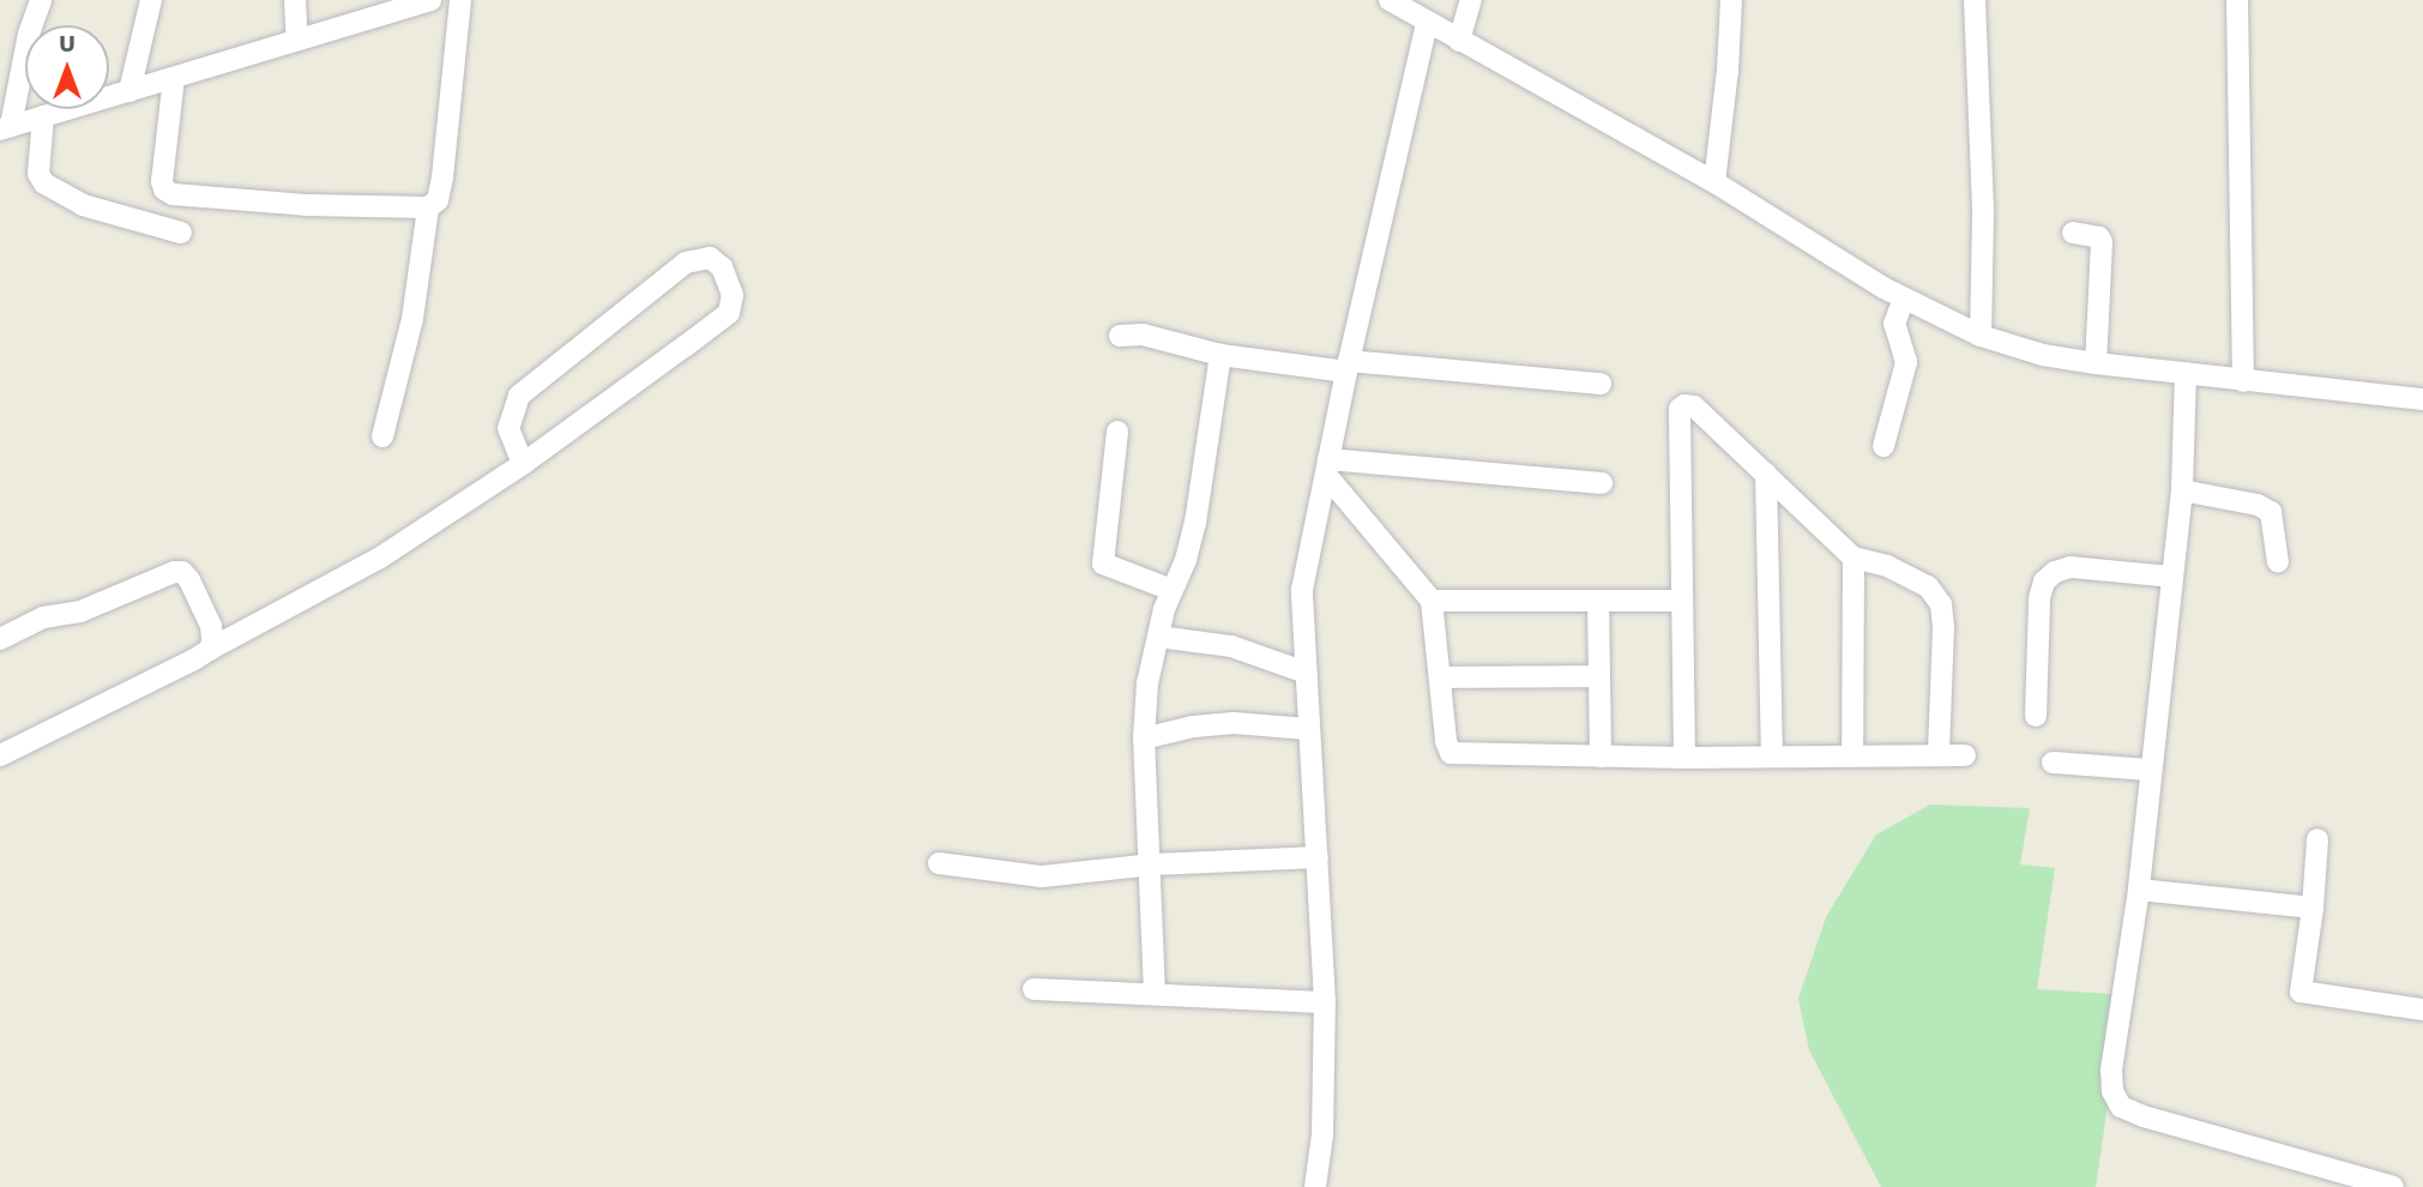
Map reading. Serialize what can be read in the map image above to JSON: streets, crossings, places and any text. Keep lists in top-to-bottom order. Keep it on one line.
{"north":"top"}
